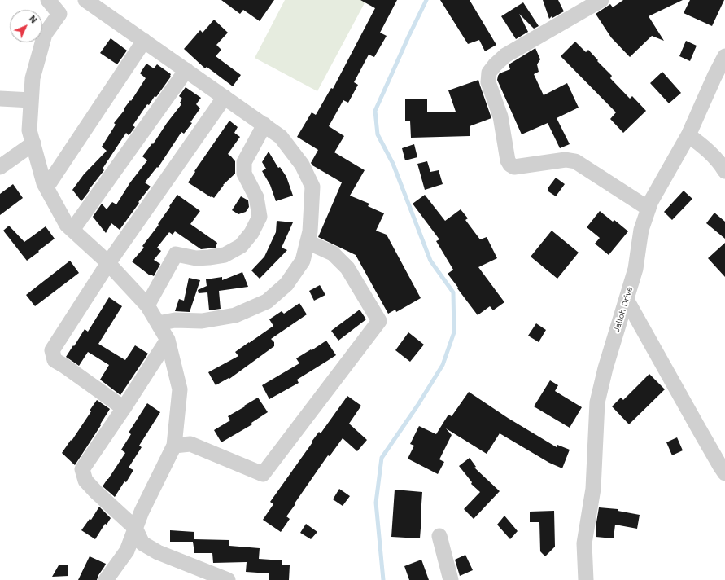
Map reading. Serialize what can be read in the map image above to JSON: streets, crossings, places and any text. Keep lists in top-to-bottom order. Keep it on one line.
{"streets":{"street":["Jalloh Drive"]},"north":"top right"}
